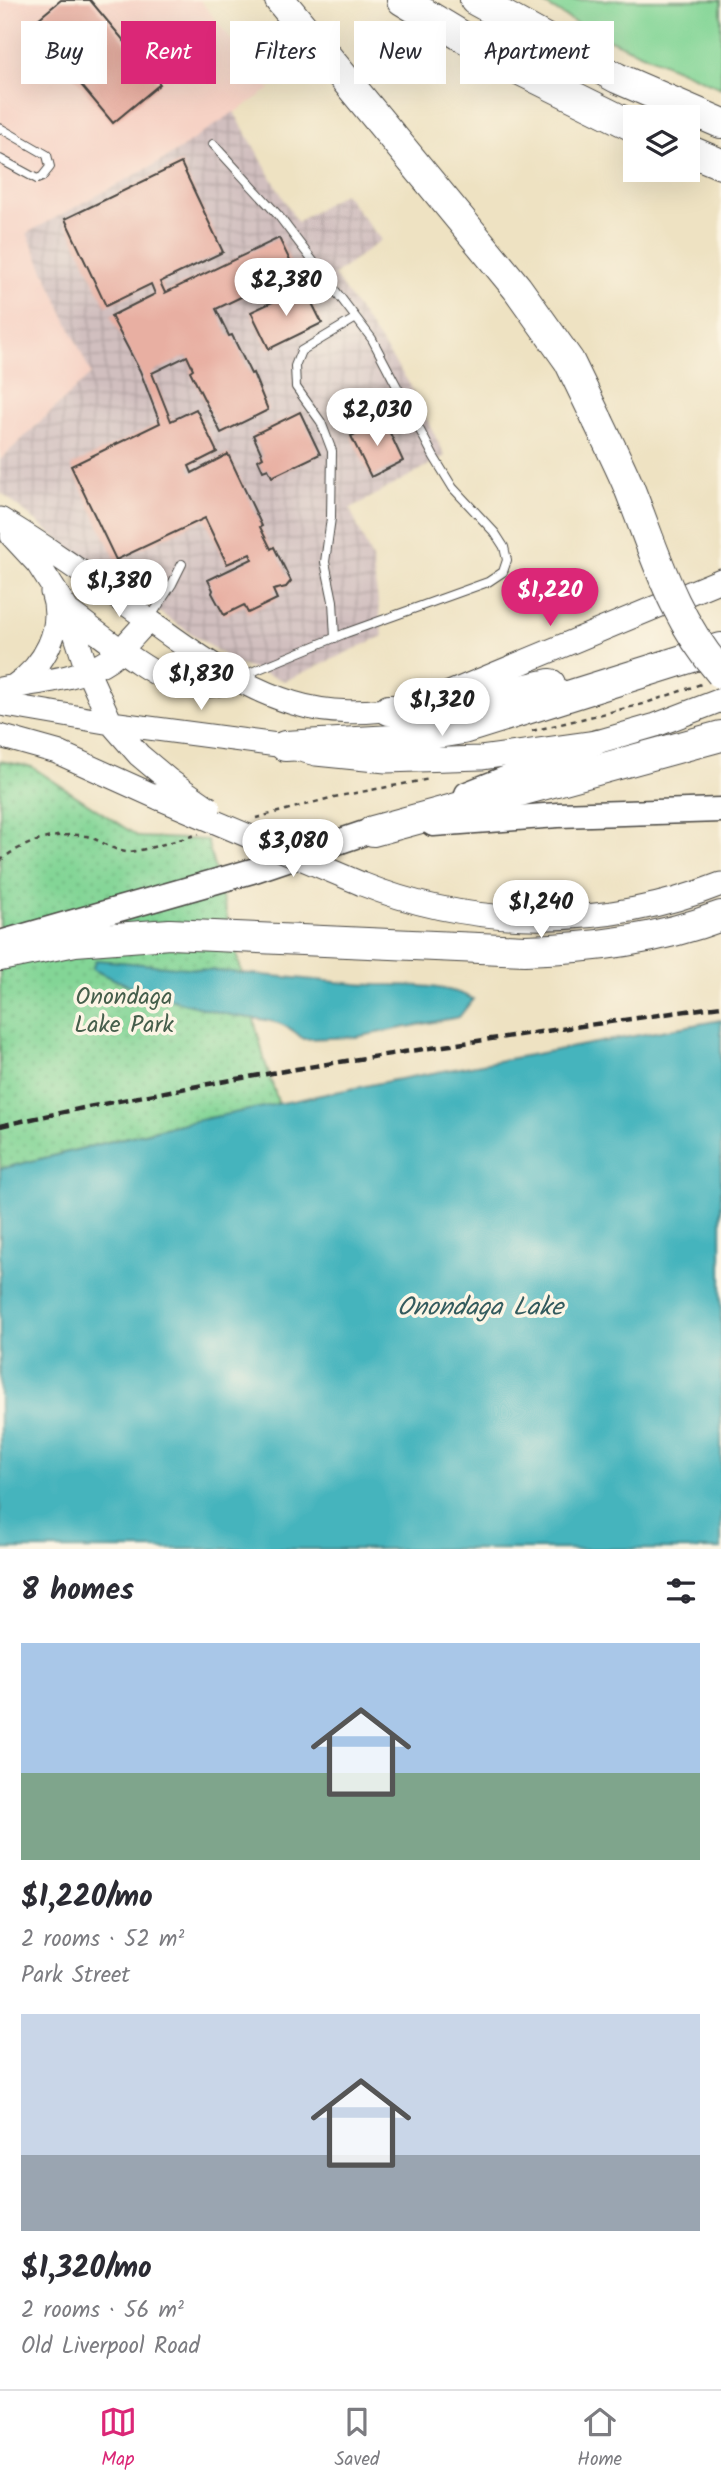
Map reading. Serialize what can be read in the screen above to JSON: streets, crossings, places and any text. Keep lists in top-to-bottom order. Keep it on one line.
{"water":["Onondaga Lake"],"parks":["Onondaga Lake Park"],"page":{"chip":["Buy","Rent","Filters","New","Apartment"],"price":["$2,380","$2,030","$1,380","$1,220","$1,830","$1,320","$3,080","$1,240"],"heading":"8 homes","list":[{"name":"$1,220/mo","note":"2 rooms · 52 m² · Park Street"},{"name":"$1,320/mo","note":"2 rooms · 56 m² · Old Liverpool Road"}],"tabs":["Map","Saved","Home"]}}
